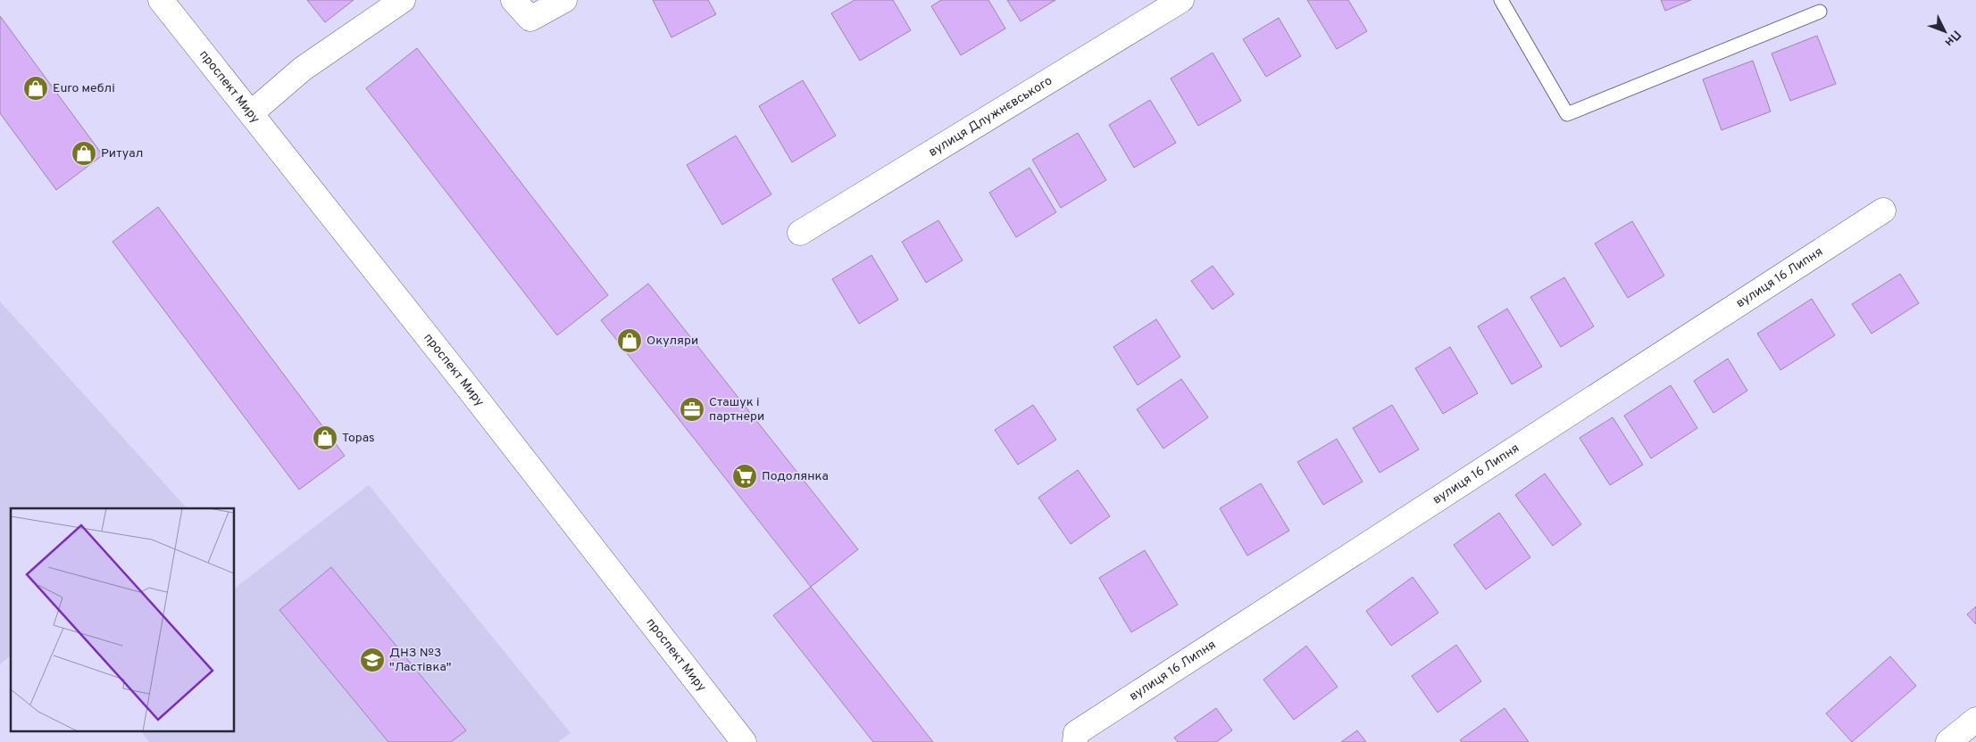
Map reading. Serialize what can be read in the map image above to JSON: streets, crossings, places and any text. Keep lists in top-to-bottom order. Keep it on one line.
{"streets":{"street":["проспект Миру","вулиця Длужнєвського","вулиця 16 Липня"]},"places":{"shop":["Euro меблі","Ритуал","Окуляри","Topas"],"office":["Сташук і партнери"],"supermarket":["Подолянка"],"school or university":["ДНЗ №3 \"Ластівка\""]},"north":"bottom right"}
